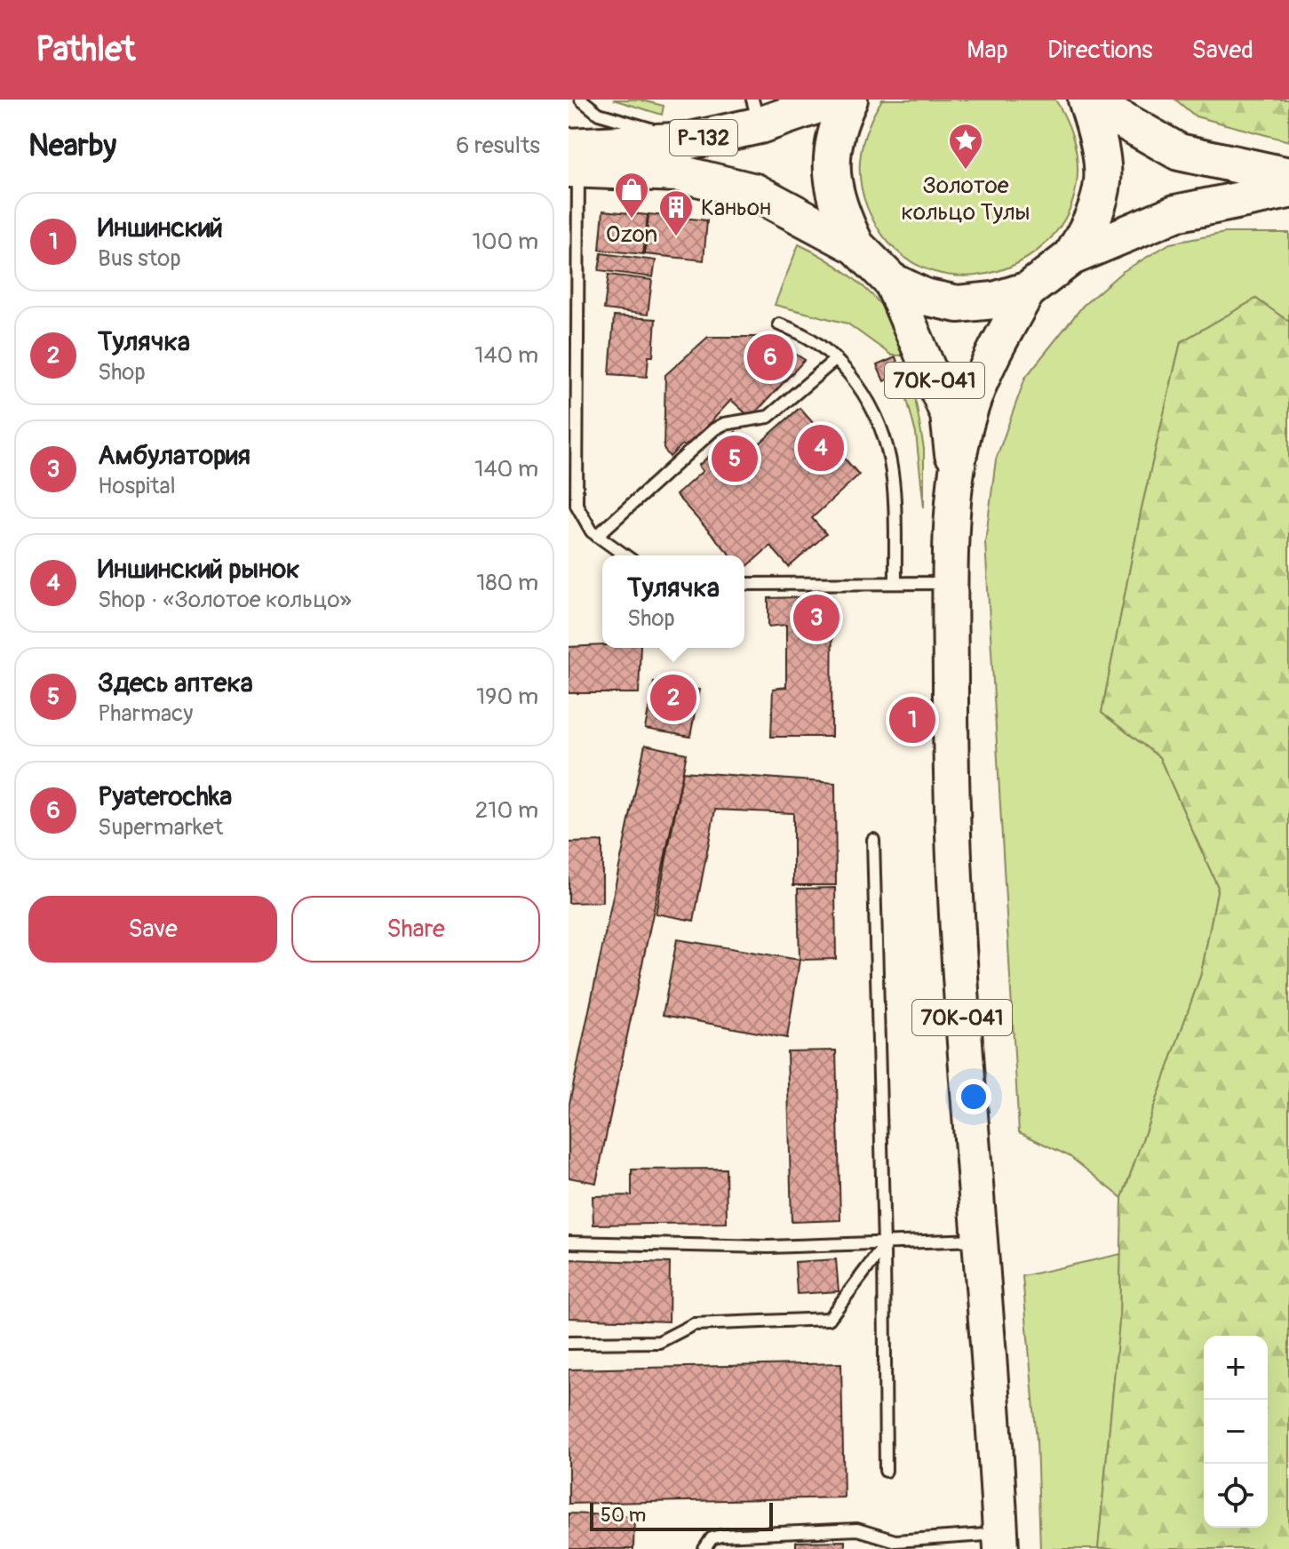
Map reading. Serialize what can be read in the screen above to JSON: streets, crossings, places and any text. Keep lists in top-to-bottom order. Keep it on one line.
{"streets":{"highway":["Р-132"],"main road":["70К-041"]},"crossings":[["Р-132","70К-041"]],"places":{"place":["Золотое кольцо Тулы"],"shop":["Ozon"],"building":["Каньон"]},"scale_bar":"50 m","page":{"header":"Pathlet","nav":["Map","Directions","Saved"],"heading":["Nearby","6 results"],"list":[{"mark":"1","name":"Иншинский","note":"Bus stop","value":"100 m"},{"mark":"2","name":"Тулячка","note":"Shop","value":"140 m"},{"mark":"3","name":"Амбулатория","note":"Hospital","value":"140 m"},{"mark":"4","name":"Иншинский рынок","note":"Shop · «Золотое кольцо»","value":"180 m"},{"mark":"5","name":"Здесь аптека","note":"Pharmacy","value":"190 m"},{"mark":"6","name":"Pyaterochka","note":"Supermarket","value":"210 m"}],"pins":["6","4","5","3","2","1"],"popup":["Тулячка","Shop"],"buttons":["Save","Share"],"map_buttons":["+","−"],"scale":"50 m"}}
